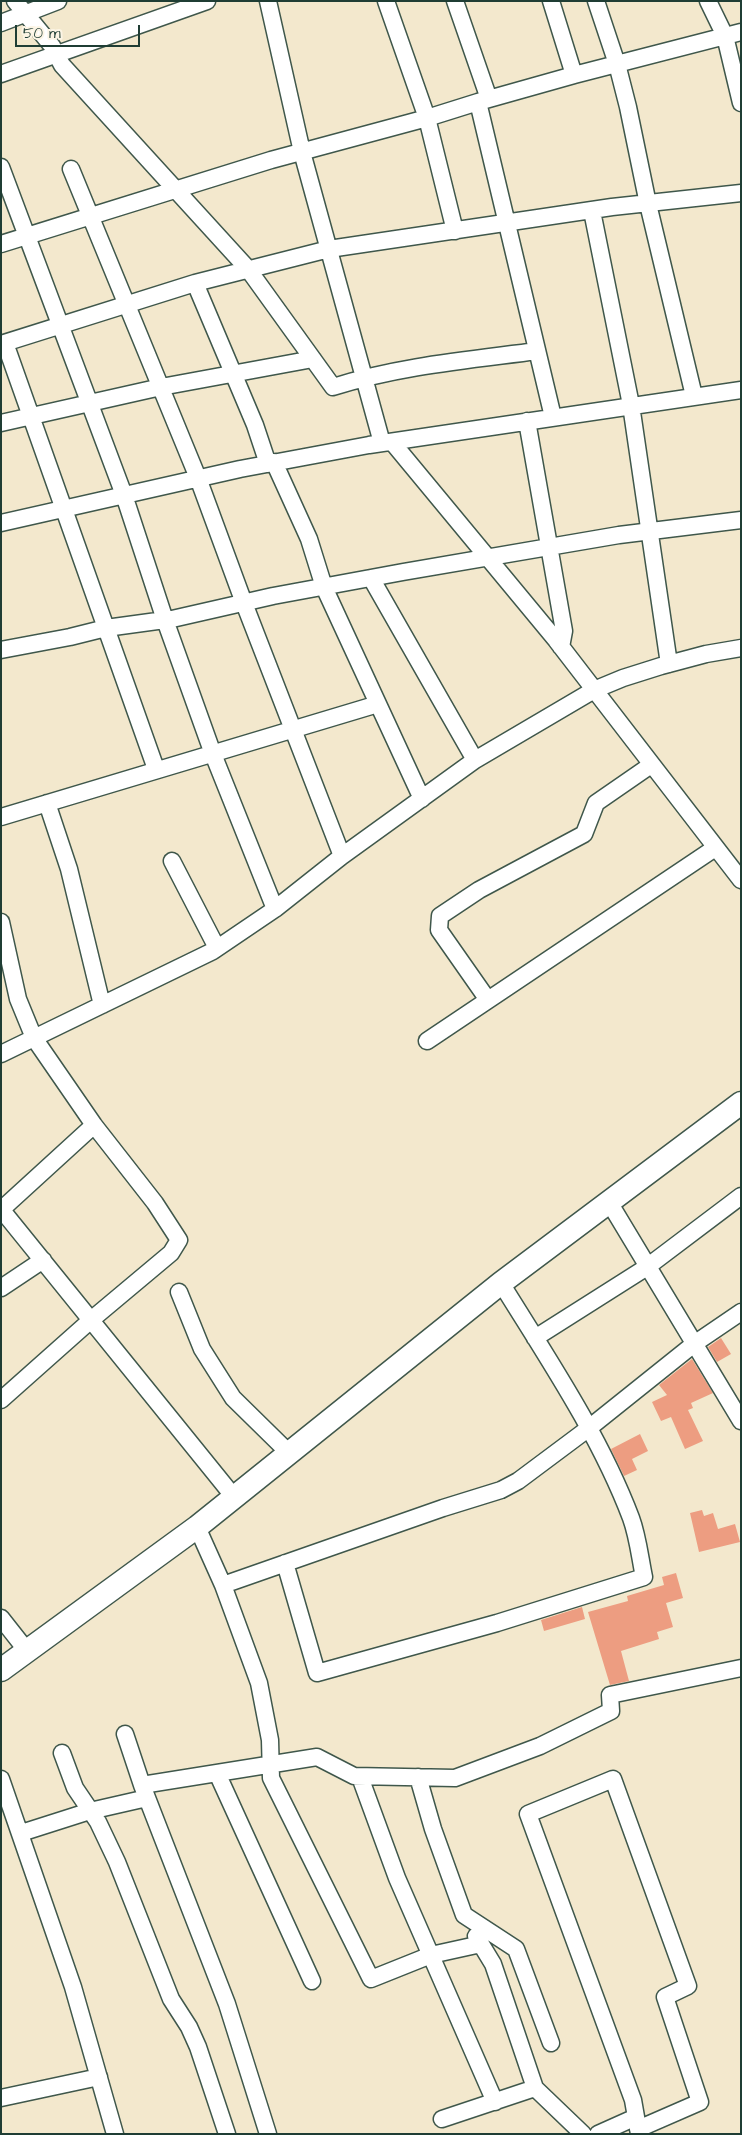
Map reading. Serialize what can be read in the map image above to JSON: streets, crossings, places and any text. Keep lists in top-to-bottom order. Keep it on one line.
{"scale_bar":"50 m"}
